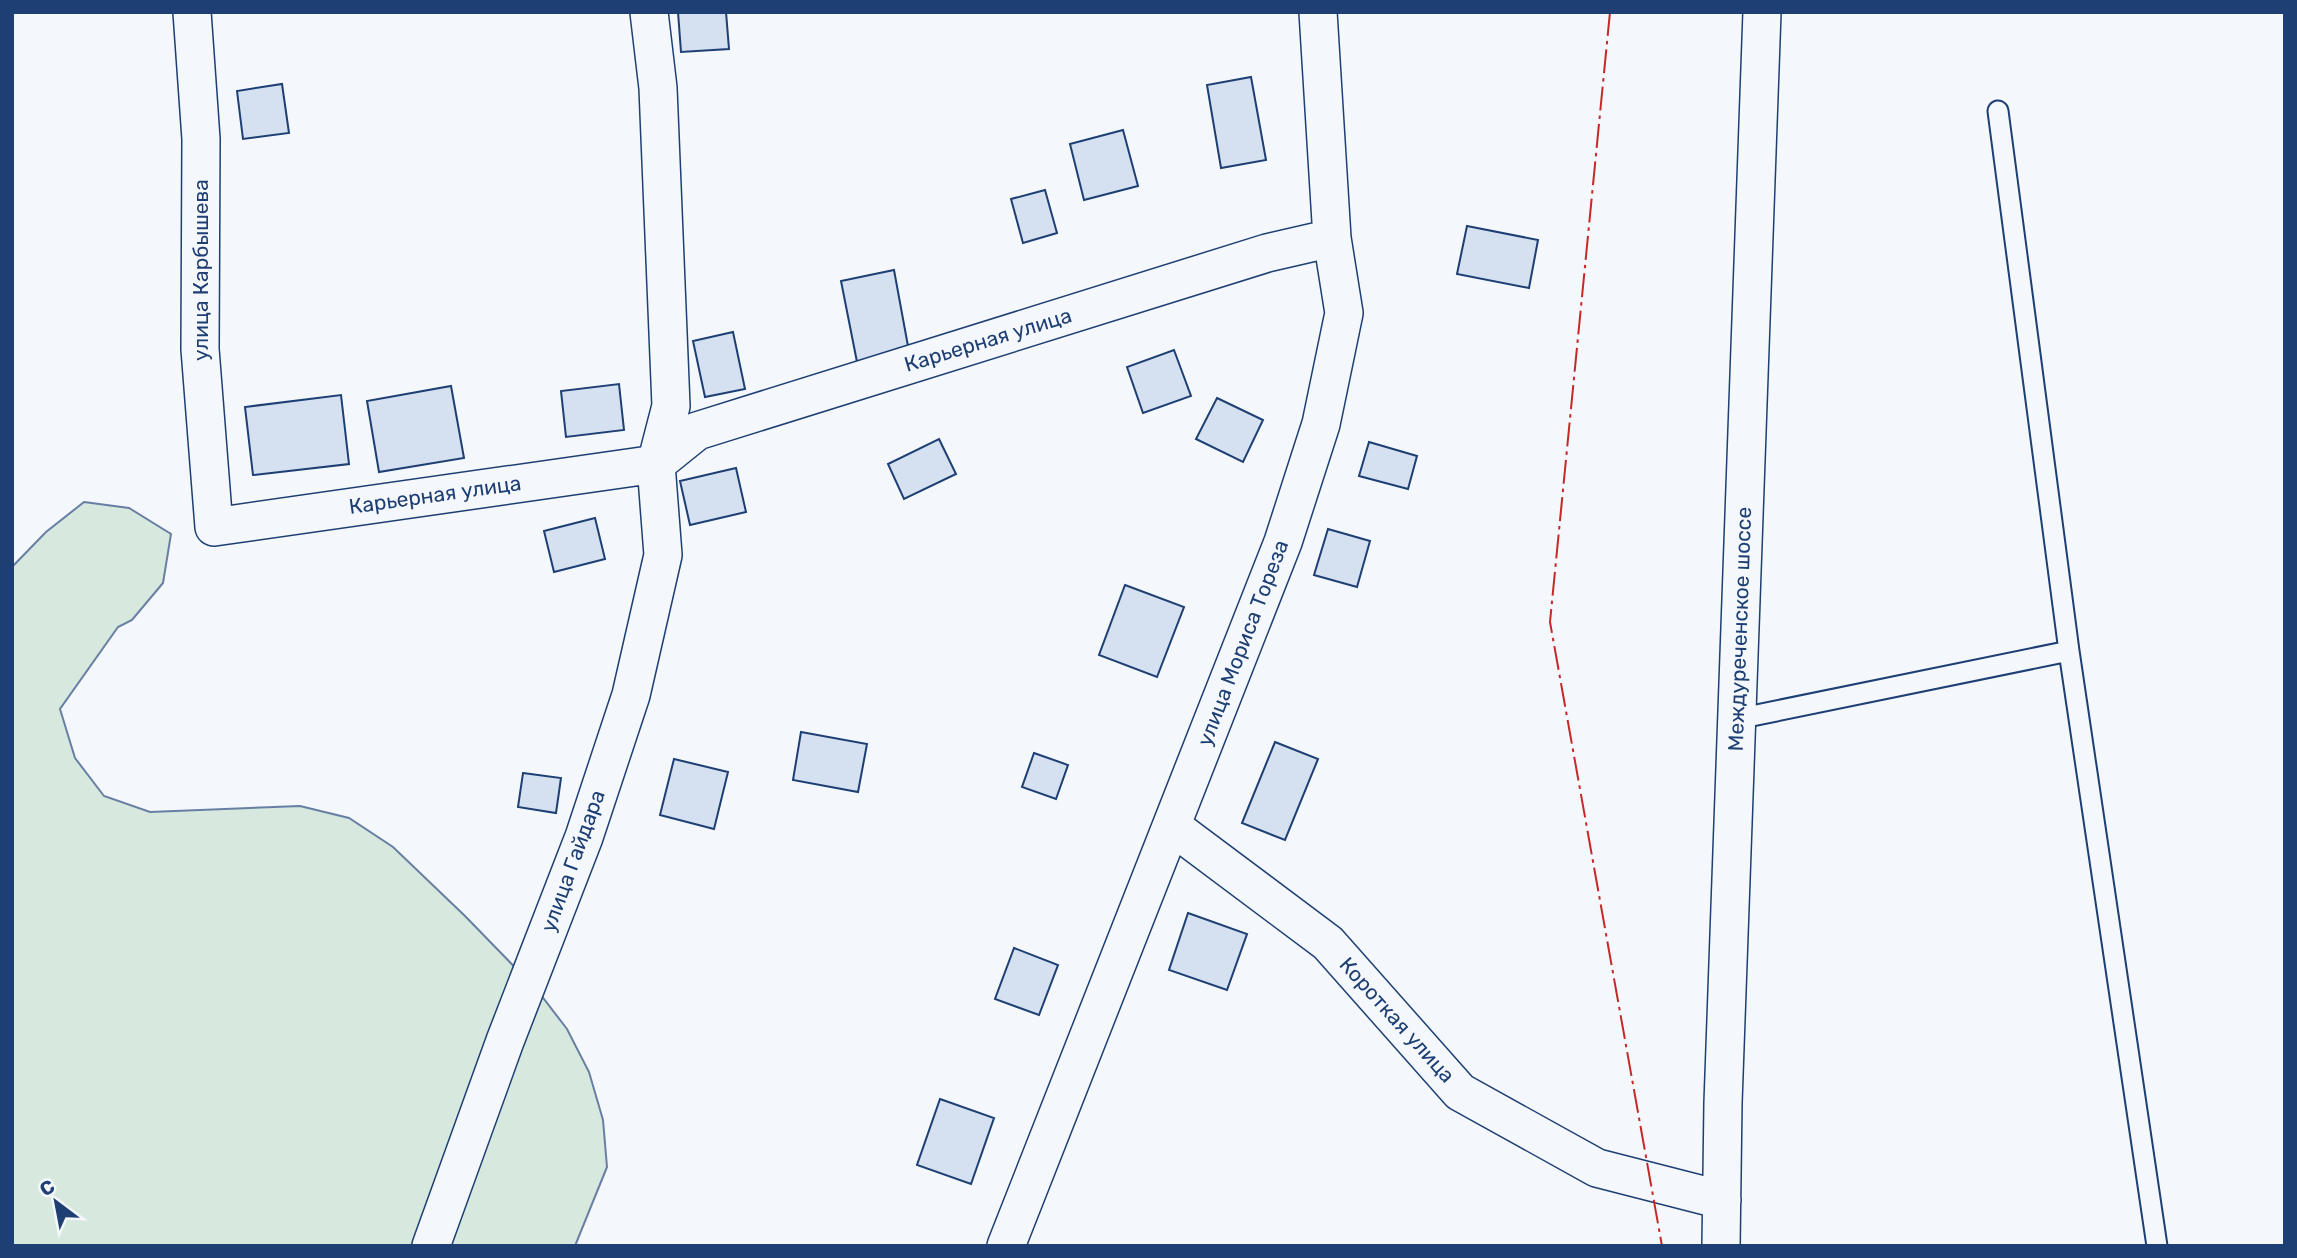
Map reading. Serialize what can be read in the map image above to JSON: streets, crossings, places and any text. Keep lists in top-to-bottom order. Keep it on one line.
{"streets":{"street":["улица Карбышева","Карьерная улица","Междуреченское шоссе","улица Мориса Тореза","улица Гайдара","Короткая улица"]},"crossings":[["улица Карбышева","Карьерная улица"],["Карьерная улица","улица Мориса Тореза"],["Карьерная улица","улица Гайдара"],["Междуреченское шоссе","Короткая улица"],["улица Мориса Тореза","Короткая улица"]],"north":"top left"}
